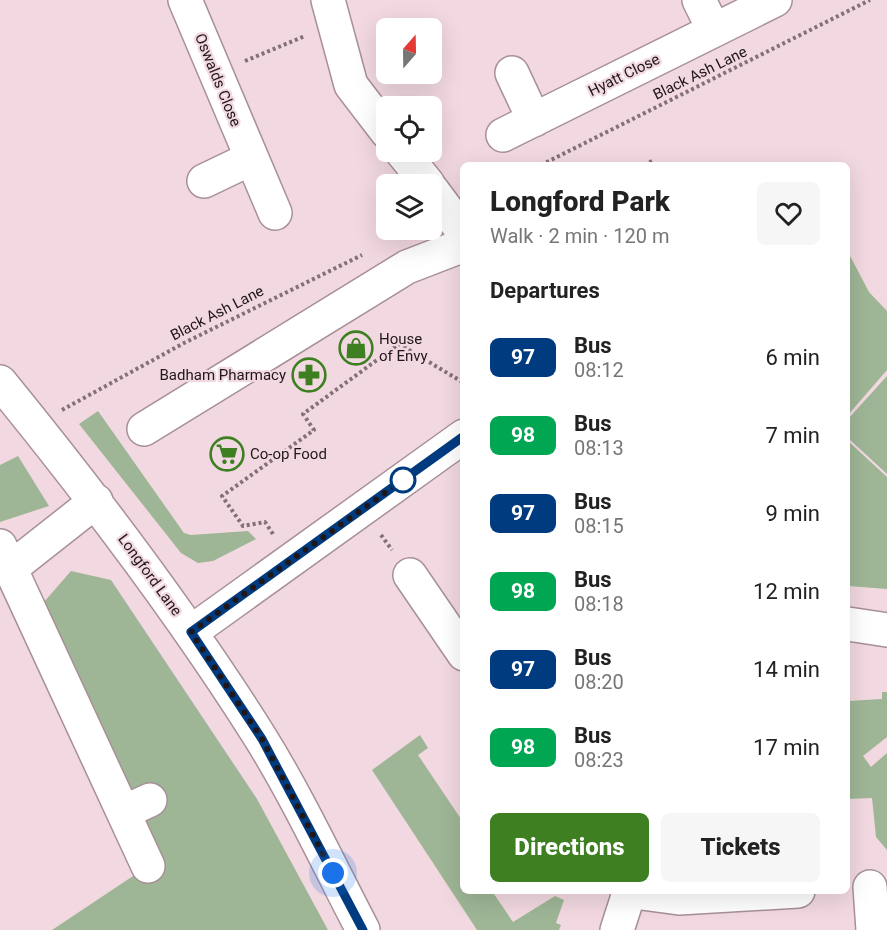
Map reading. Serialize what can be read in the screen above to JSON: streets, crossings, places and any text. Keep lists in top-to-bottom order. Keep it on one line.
{"streets":{"street":["Hyatt Close","Oswalds Close","Longford Lane"],"path":["Black Ash Lane"]},"crossings":[["Black Ash Lane","Longford Lane"]],"places":{"shop":["House of Envy"],"pharmacy":["Badham Pharmacy"],"supermarket":["Co-op Food"]},"lines":["bus line 97"],"north":"top","page":{"heading":[["Longford Park","Walk · 2 min · 120 m"],"Departures"],"list":[{"mark":"97","name":"Bus","note":"08:12","value":"6 min"},{"mark":"98","name":"Bus","note":"08:13","value":"7 min"},{"mark":"97","name":"Bus","note":"08:15","value":"9 min"},{"mark":"98","name":"Bus","note":"08:18","value":"12 min"},{"mark":"97","name":"Bus","note":"08:20","value":"14 min"},{"mark":"98","name":"Bus","note":"08:23","value":"17 min"}],"buttons":["Directions","Tickets"]}}
